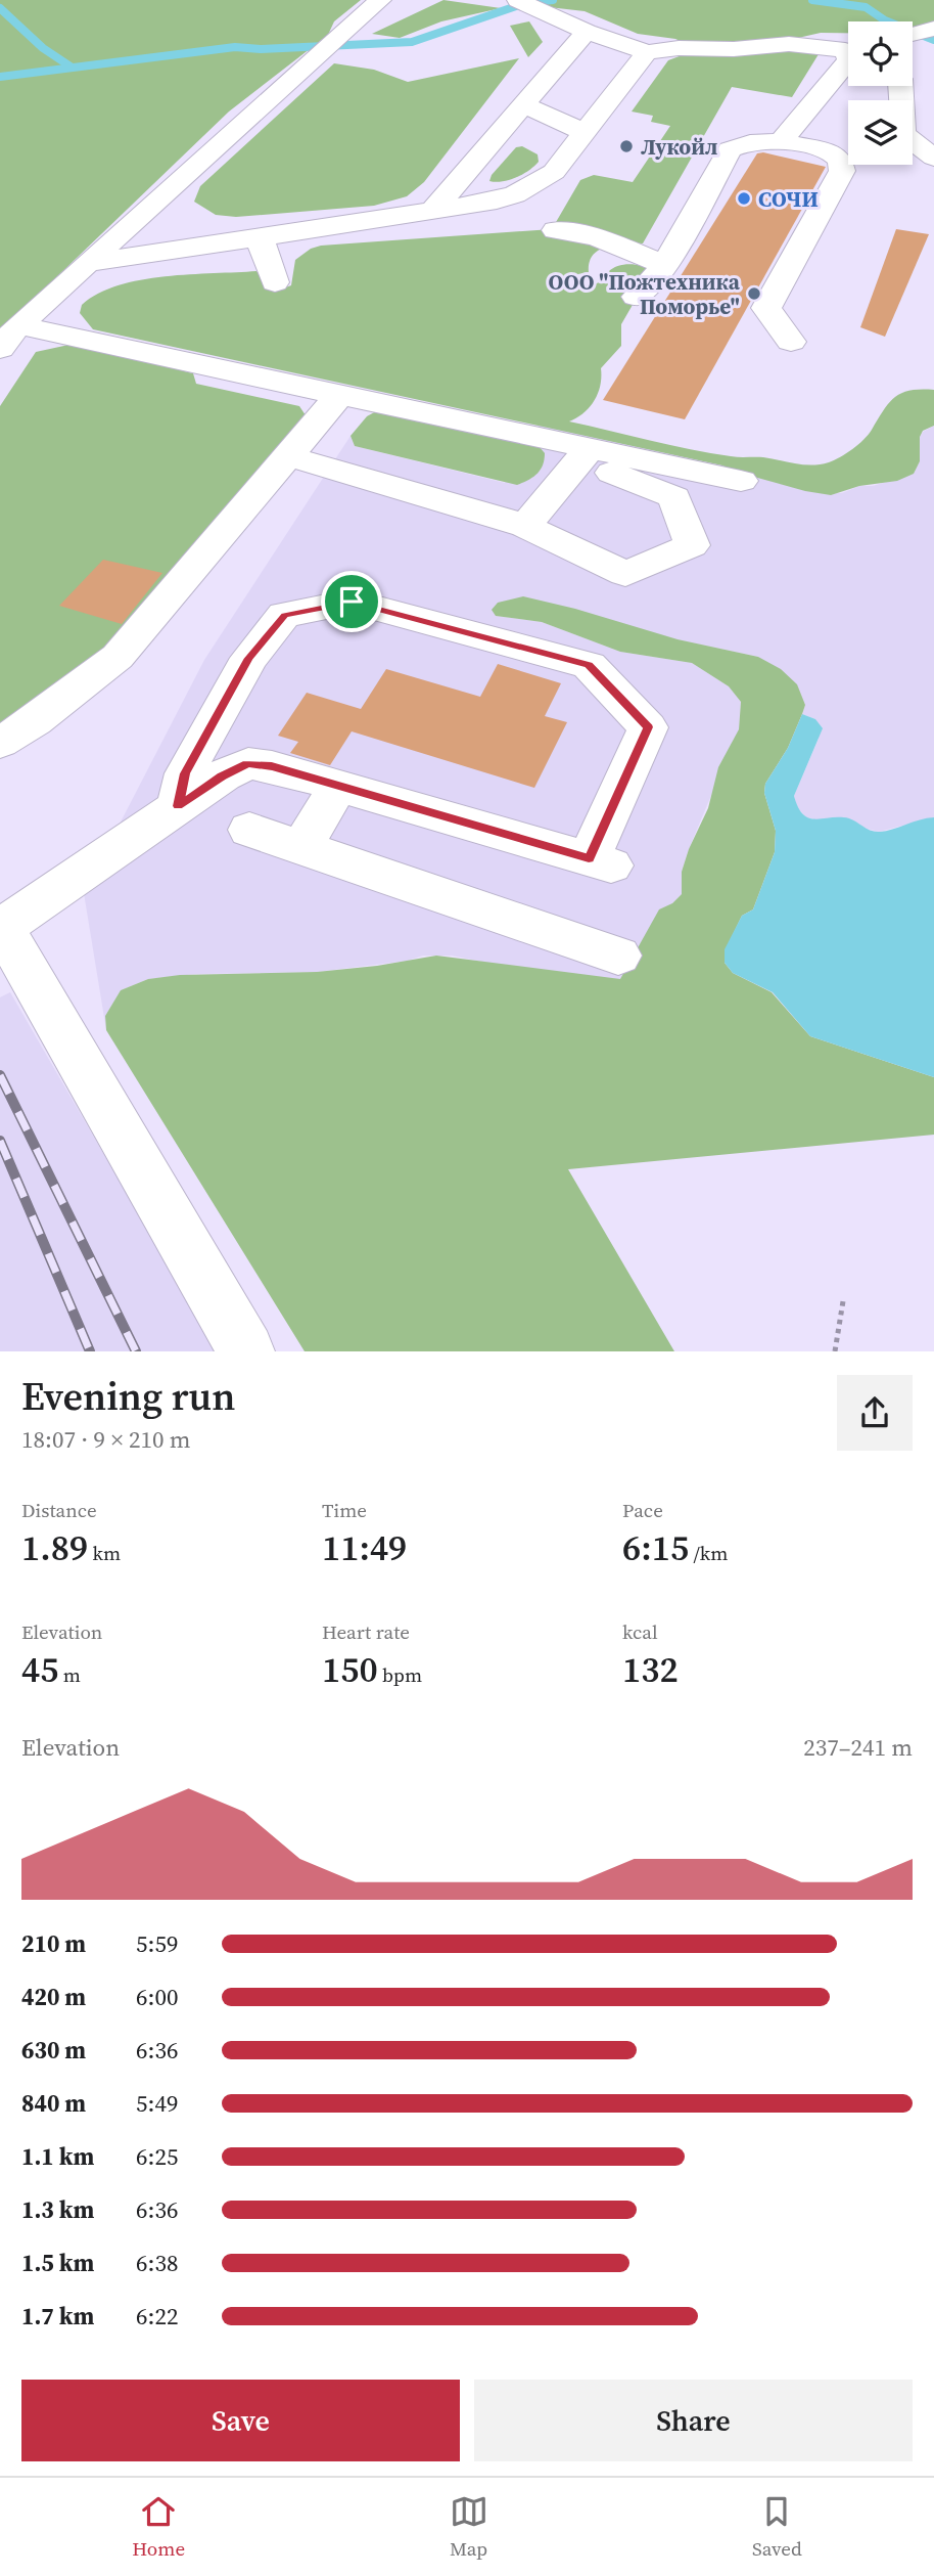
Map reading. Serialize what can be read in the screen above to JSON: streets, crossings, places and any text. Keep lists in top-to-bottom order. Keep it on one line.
{"places":["Лукойл","СОЧИ","ООО \"Пожтехника Поморье\""],"page":{"heading":["Evening run","18:07 · 9 × 210 m"],"stats":[["Distance","1.89 km"],["Time","11:49"],["Pace","6:15 /km"],["Elevation","45 m"],["Heart rate","150 bpm"],["kcal","132"]],"chart":["Elevation","237–241 m"],"list":[{"name":"210 m","note":"5:59"},{"name":"420 m","note":"6:00"},{"name":"630 m","note":"6:36"},{"name":"840 m","note":"5:49"},{"name":"1.1 km","note":"6:25"},{"name":"1.3 km","note":"6:36"},{"name":"1.5 km","note":"6:38"},{"name":"1.7 km","note":"6:22"}],"buttons":["Save","Share"],"tabs":["Home","Map","Saved"]}}
